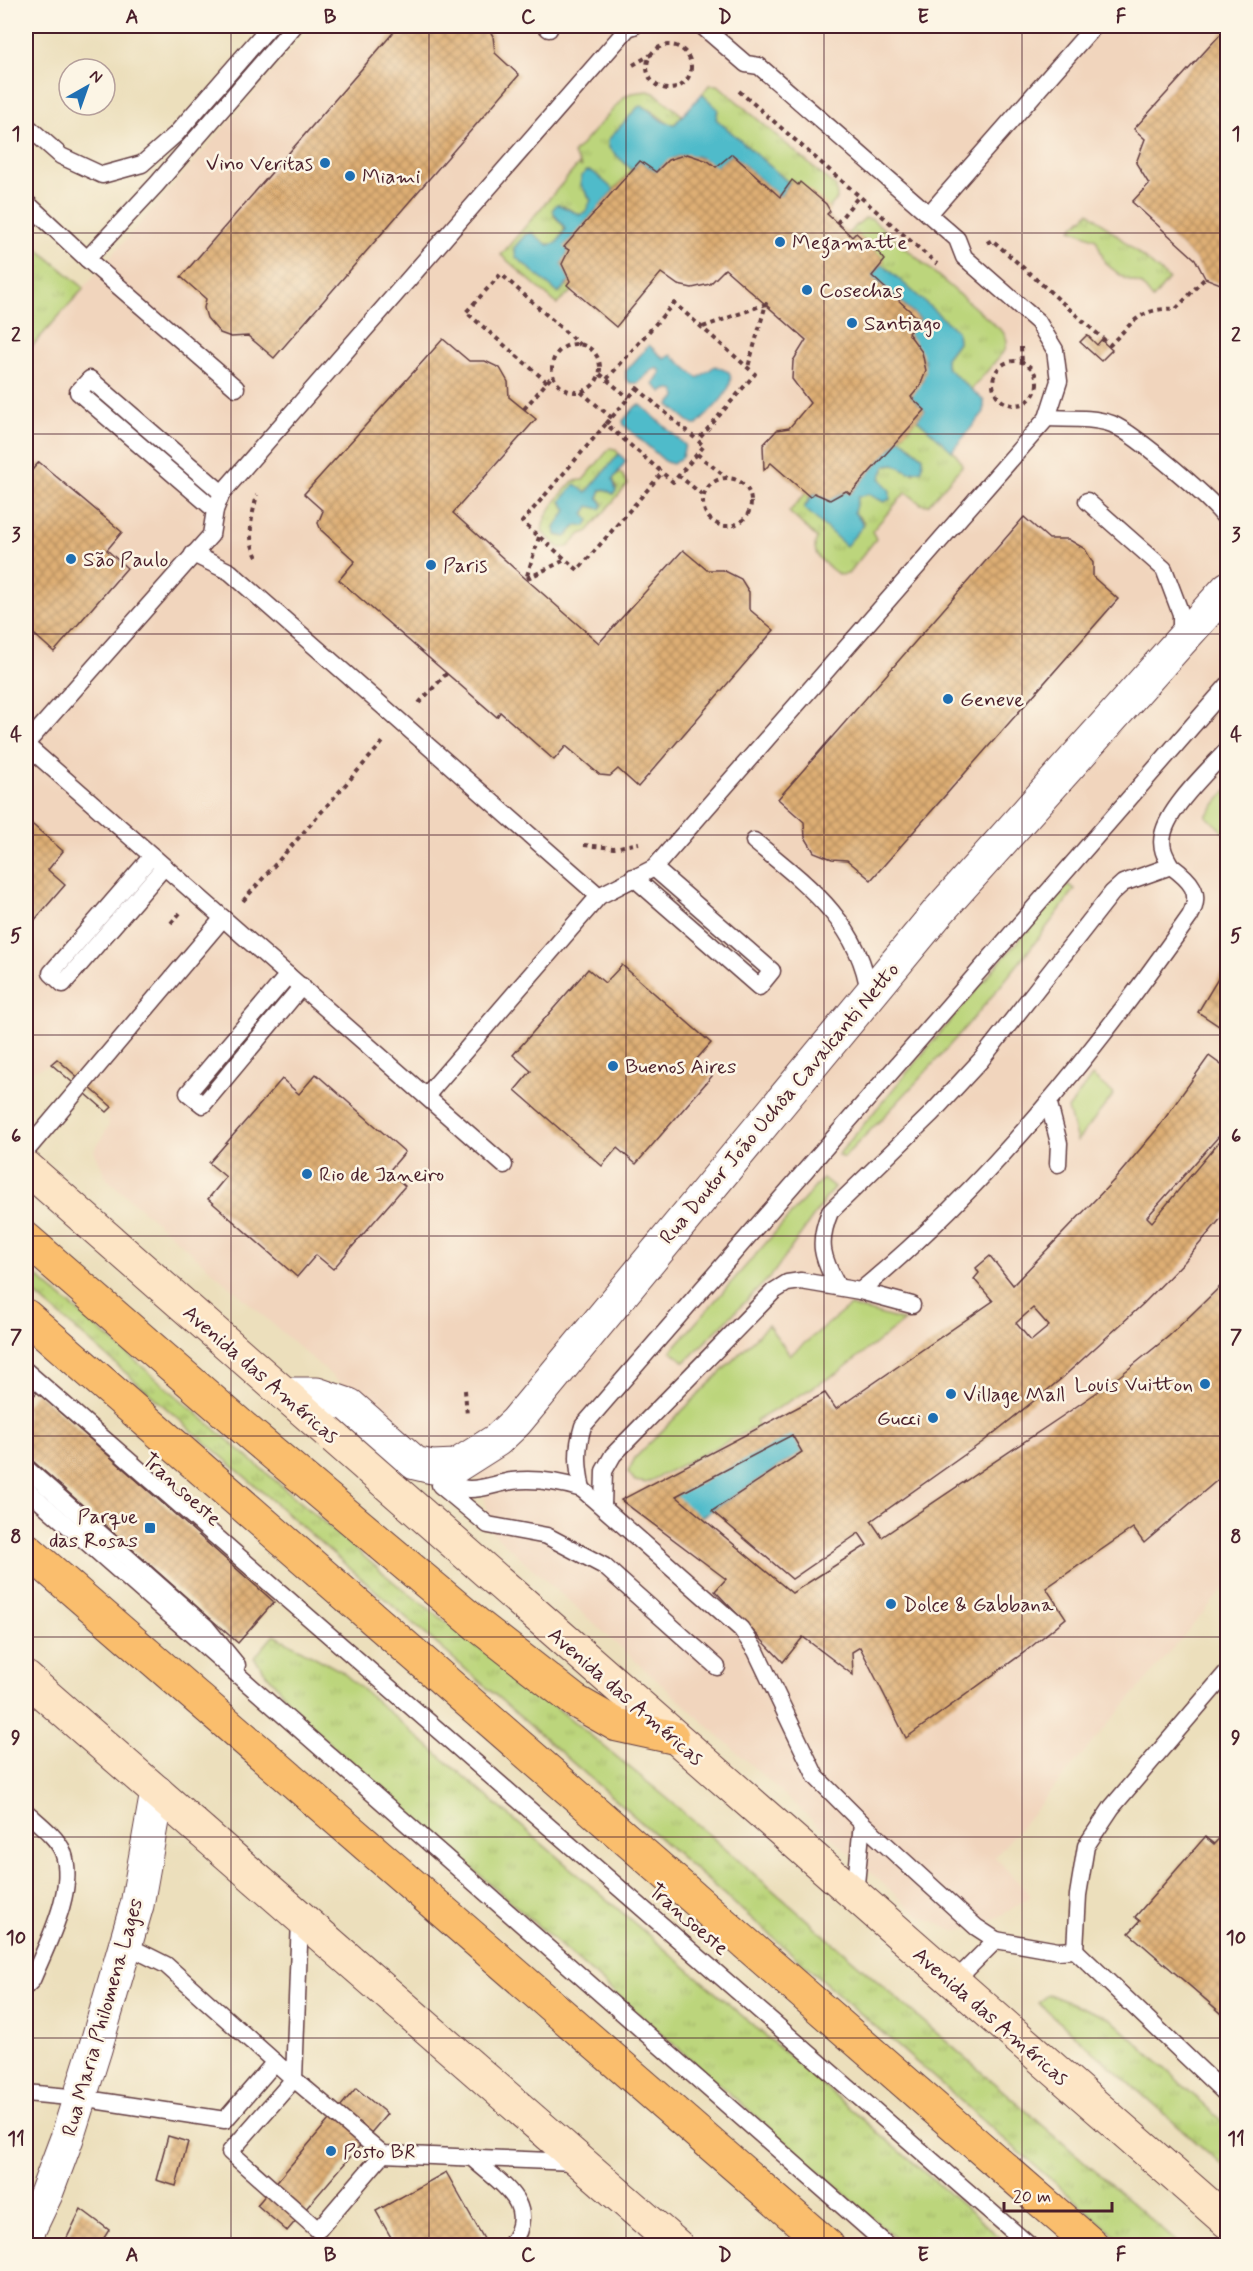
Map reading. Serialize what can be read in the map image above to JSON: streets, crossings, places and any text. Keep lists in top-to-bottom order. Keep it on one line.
{"streets":{"main road":["Avenida das Américas"],"street":["Rua Doutor João Uchôa Cavalcanti Netto","Rua Maria Philomena Lages"],"lane":["Transoeste"]},"places":{"other":["Vino Veritas","Miami","Megamatte","Cosechas","Santiago","São Paulo","Paris","Geneve","Buenos Aires","Rio de Janeiro","Louis Vuitton","Village Mall","Gucci","Dolce & Gabbana","Posto BR"],"transit":["Parque das Rosas"]},"scale_bar":"20 m","north":"top right","grid":{"columns":["A","B","C","D","E","F"],"rows":["1","2","3","4","5","6","7","8","9","10","11"]}}
